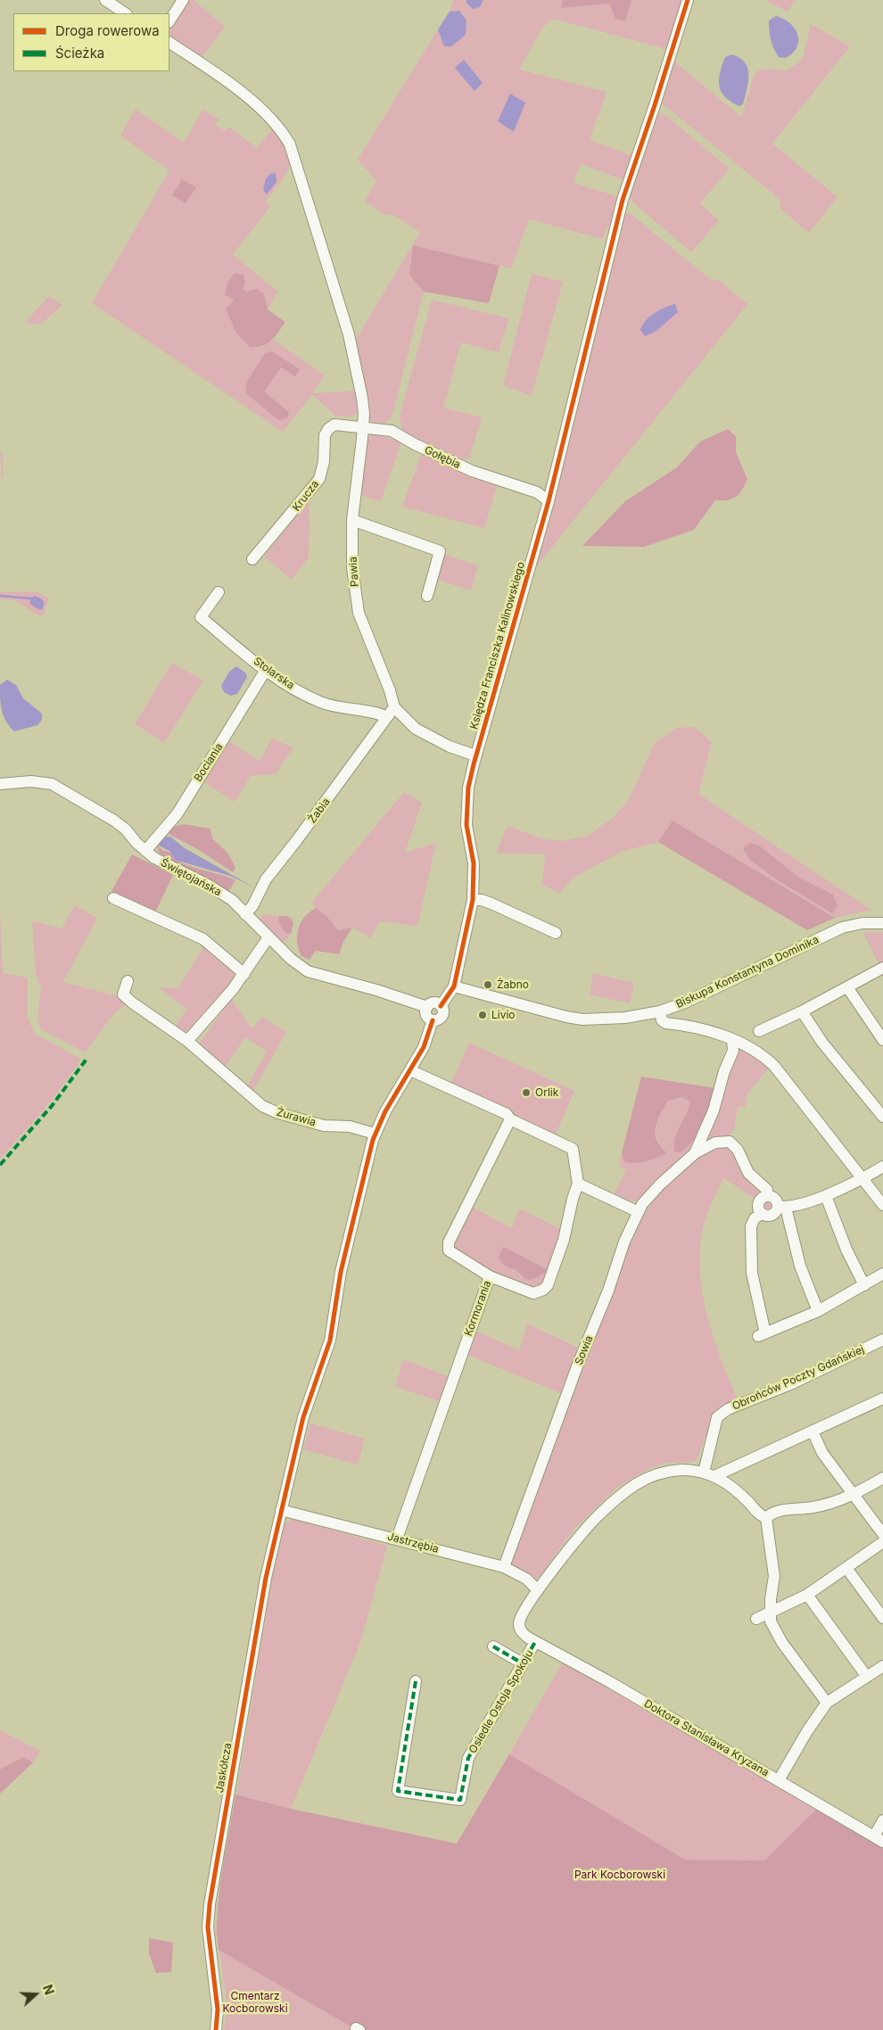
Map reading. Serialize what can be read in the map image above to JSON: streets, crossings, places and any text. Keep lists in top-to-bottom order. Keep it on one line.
{"streets":{"street":["Gołębia","Krucza","Pawia","Księdza Franciszka Kalinowskiego","Stolarska","Bociania","Żabia","Świętojańska","Biskupa Konstantyna Dominika","Żurawia","Kormorania","Sowia","Obrońców Poczty Gdańskiej","Jastrzębia","Osiedle Ostoja Spokoju","Doktora Stanisława Kryzana","Jaskółcza"]},"crossings":[["Gołębia","Krucza"],["Gołębia","Pawia"],["Gołębia","Księdza Franciszka Kalinowskiego"],["Krucza","Pawia"],["Pawia","Księdza Franciszka Kalinowskiego"],["Pawia","Stolarska"],["Pawia","Żabia"],["Księdza Franciszka Kalinowskiego","Świętojańska"],["Księdza Franciszka Kalinowskiego","Biskupa Konstantyna Dominika"],["Stolarska","Bociania"],["Stolarska","Żabia"],["Bociania","Świętojańska"],["Żabia","Świętojańska"],["Kormorania","Jastrzębia"],["Sowia","Jastrzębia"],["Jastrzębia","Jaskółcza"],["Osiedle Ostoja Spokoju","Doktora Stanisława Kryzana"]],"parks":["Park Kocborowski","Cmentarz Kocborowski"],"places":["Żabno","Livio","Orlik"],"legend":["Droga rowerowa","Ścieżka"],"north":"right"}
